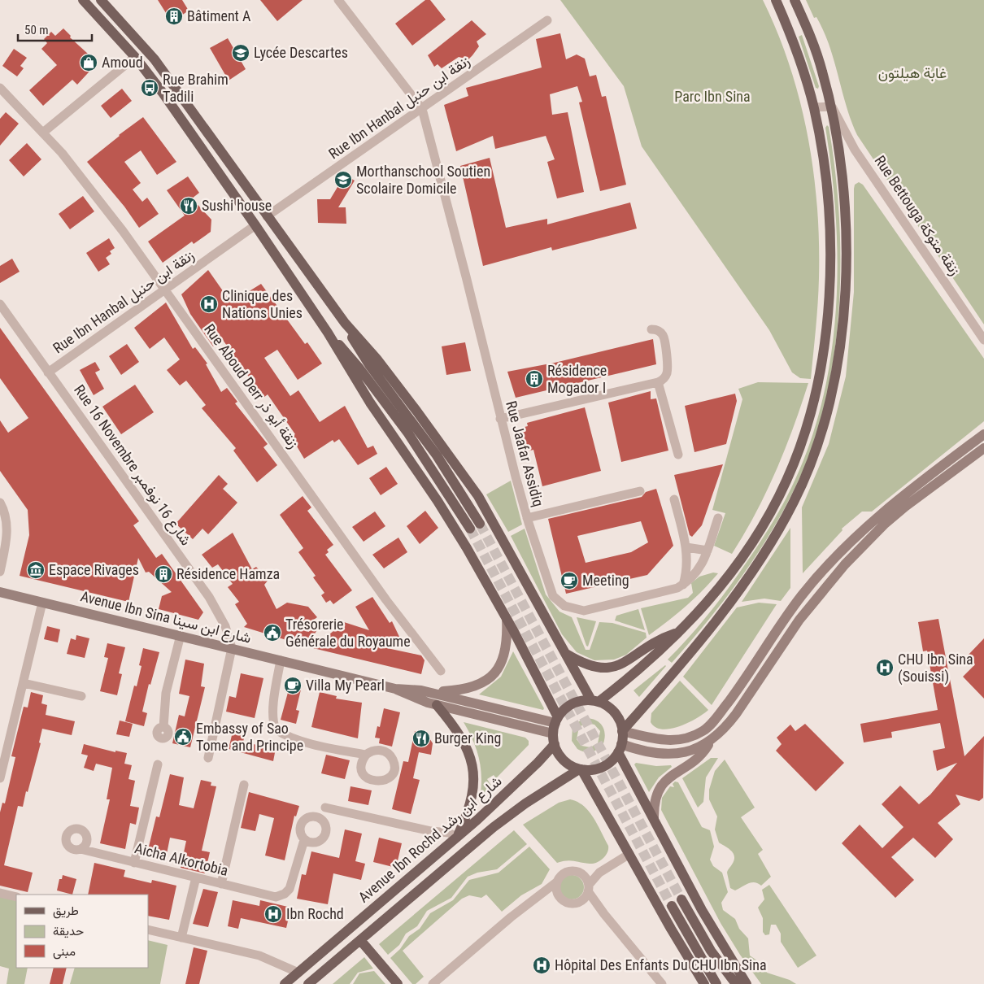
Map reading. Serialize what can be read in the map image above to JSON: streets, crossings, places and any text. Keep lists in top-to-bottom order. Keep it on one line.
{"streets":{"main road":["Avenue Ibn Sina شارع ابن سينا","Avenue Ibn Rochd شارع ابن رشد"],"street":["Rue Ibn Hanbal زنقة ابن حنبل","Rue Bettouga زنقة متوكة","Rue Aboud Derr زنقة أبو ذر","Rue Jaafar Assidiq","Rue 16 Novembre شارع 16 نوفمبر","Aicha Alkortobia"]},"crossings":[["Rue Ibn Hanbal زنقة ابن حنبل","Rue Aboud Derr زنقة أبو ذر"],["Rue Ibn Hanbal زنقة ابن حنبل","Rue Jaafar Assidiq"],["Rue Ibn Hanbal زنقة ابن حنبل","Rue 16 Novembre شارع 16 نوفمبر"],["Rue 16 Novembre شارع 16 نوفمبر","Avenue Ibn Sina شارع ابن سينا"],["Avenue Ibn Sina شارع ابن سينا","Avenue Ibn Rochd شارع ابن رشد"]],"parks":["غابة هيلتون","Parc Ibn Sina"],"places":{"building":["Bâtiment A","Résidence Mogador I","Résidence Hamza"],"school or university":["Lycée Descartes","Morthanschool Soutien Scolaire Domicile"],"shop":["Amoud"],"bus stop":["Rue Brahim Tadili"],"restaurant":["Sushi house","Burger King"],"hospital":["Clinique des Nations Unies","CHU Ibn Sina (Souissi)","Ibn Rochd","Hôpital Des Enfants Du CHU Ibn Sina"],"museum":["Espace Rivages"],"cafe":["Meeting","Villa My Pearl"],"public building":["Trésorerie Générale du Royaume","Embassy of Sao Tome and Principe"]},"legend":["طريق","حديقة","مبنى"],"scale_bar":"50 m"}
